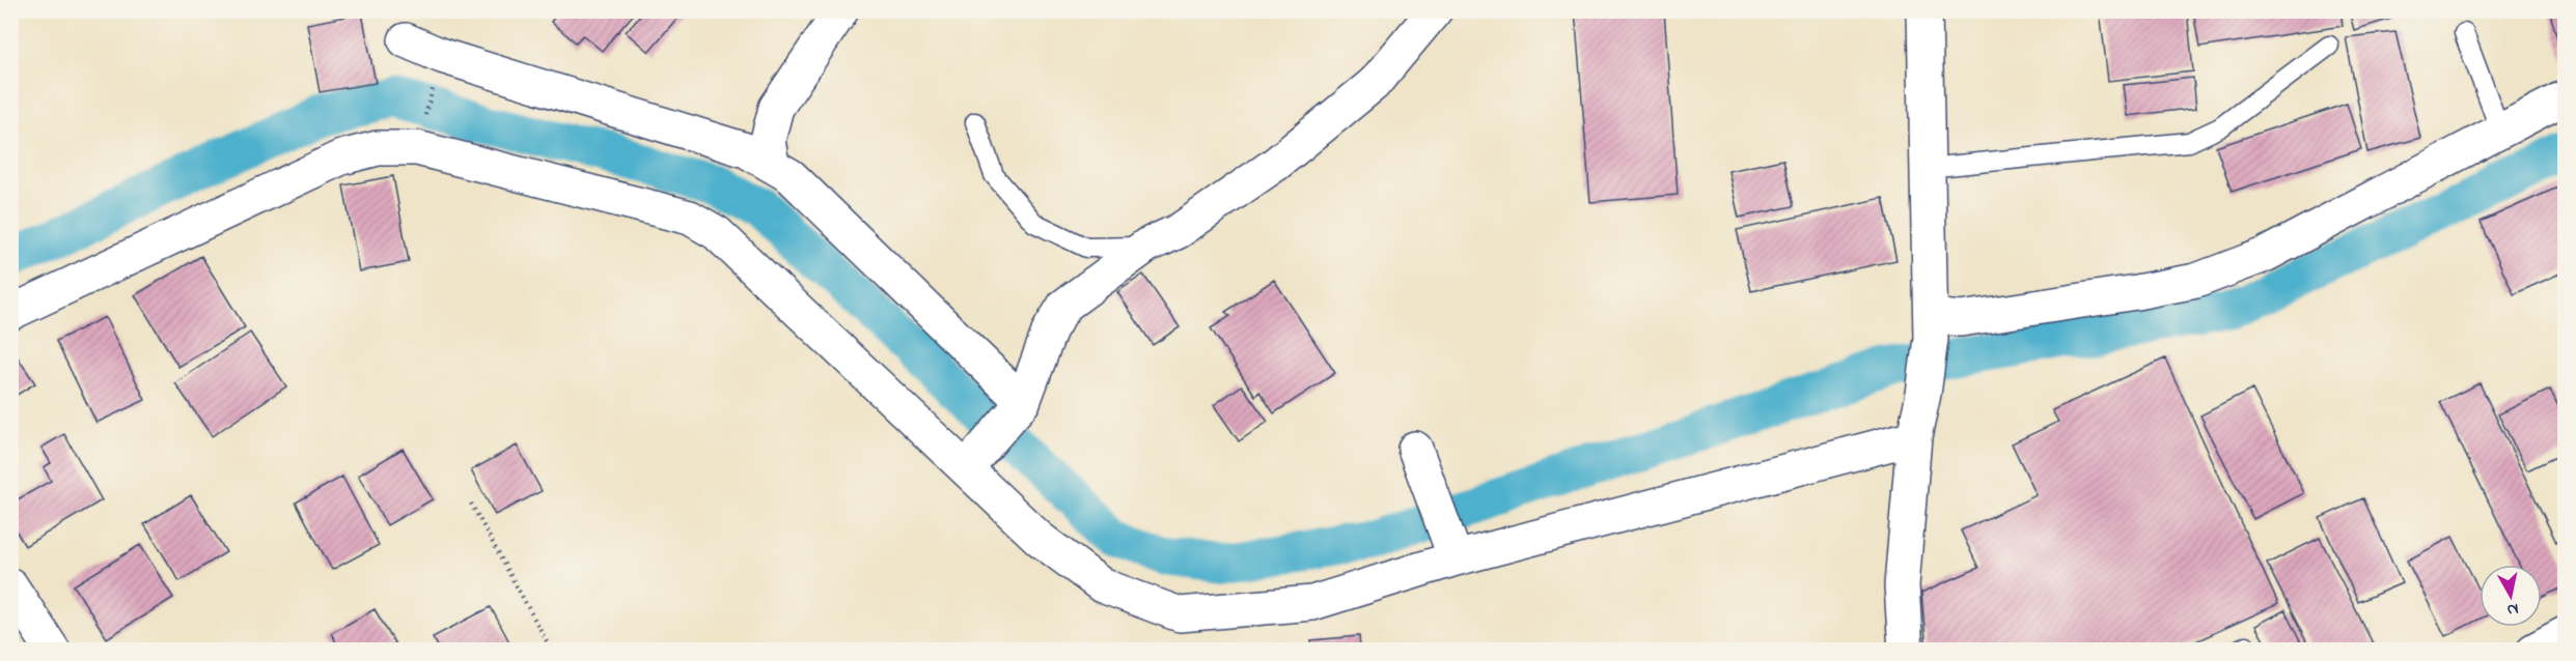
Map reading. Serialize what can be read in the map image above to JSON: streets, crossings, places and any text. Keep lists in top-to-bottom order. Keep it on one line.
{"north":"bottom"}
